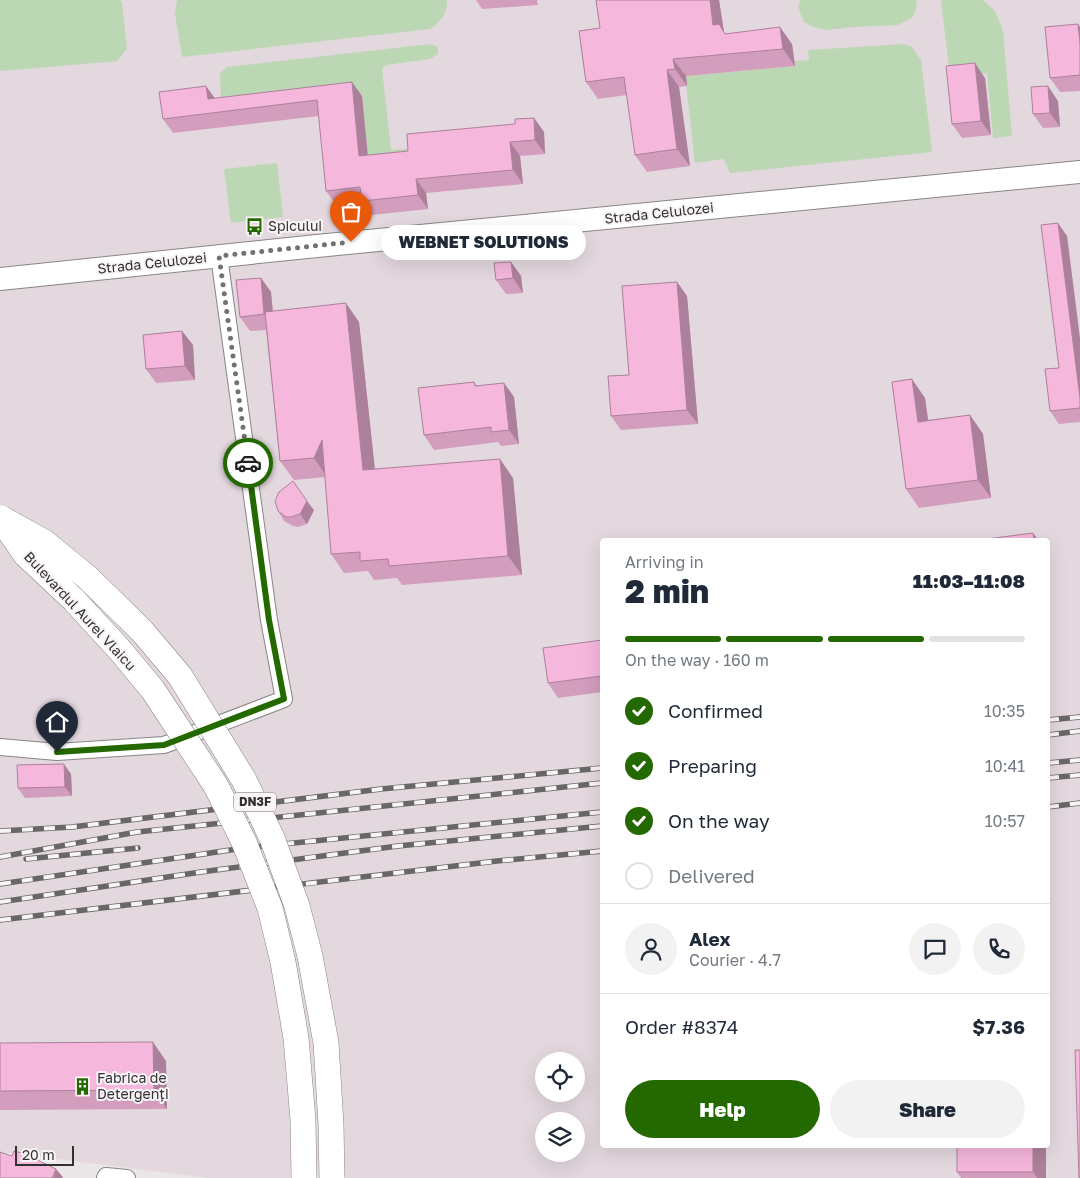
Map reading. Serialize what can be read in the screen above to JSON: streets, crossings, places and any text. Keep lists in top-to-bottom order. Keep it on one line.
{"streets":{"main road":["Bulevardul Aurel Vlaicu","DN3F"],"street":["Strada Celulozei"]},"places":{"bus stop":["Spicului"],"other":["WEBNET SOLUTIONS"],"building":["Fabrica de Detergenți"]},"scale_bar":"20 m","page":{"bubble":"WEBNET SOLUTIONS","heading":["2 min","Arriving in","11:03–11:08"],"panel":["Alex","Courier · 4.7","Order #8374","$7.36"],"bar":"On the way · 160 m","list":[["Confirmed","10:35"],["Preparing","10:41"],["On the way","10:57"],"Delivered"],"buttons":["Help","Share"],"scale":"20 m"}}
